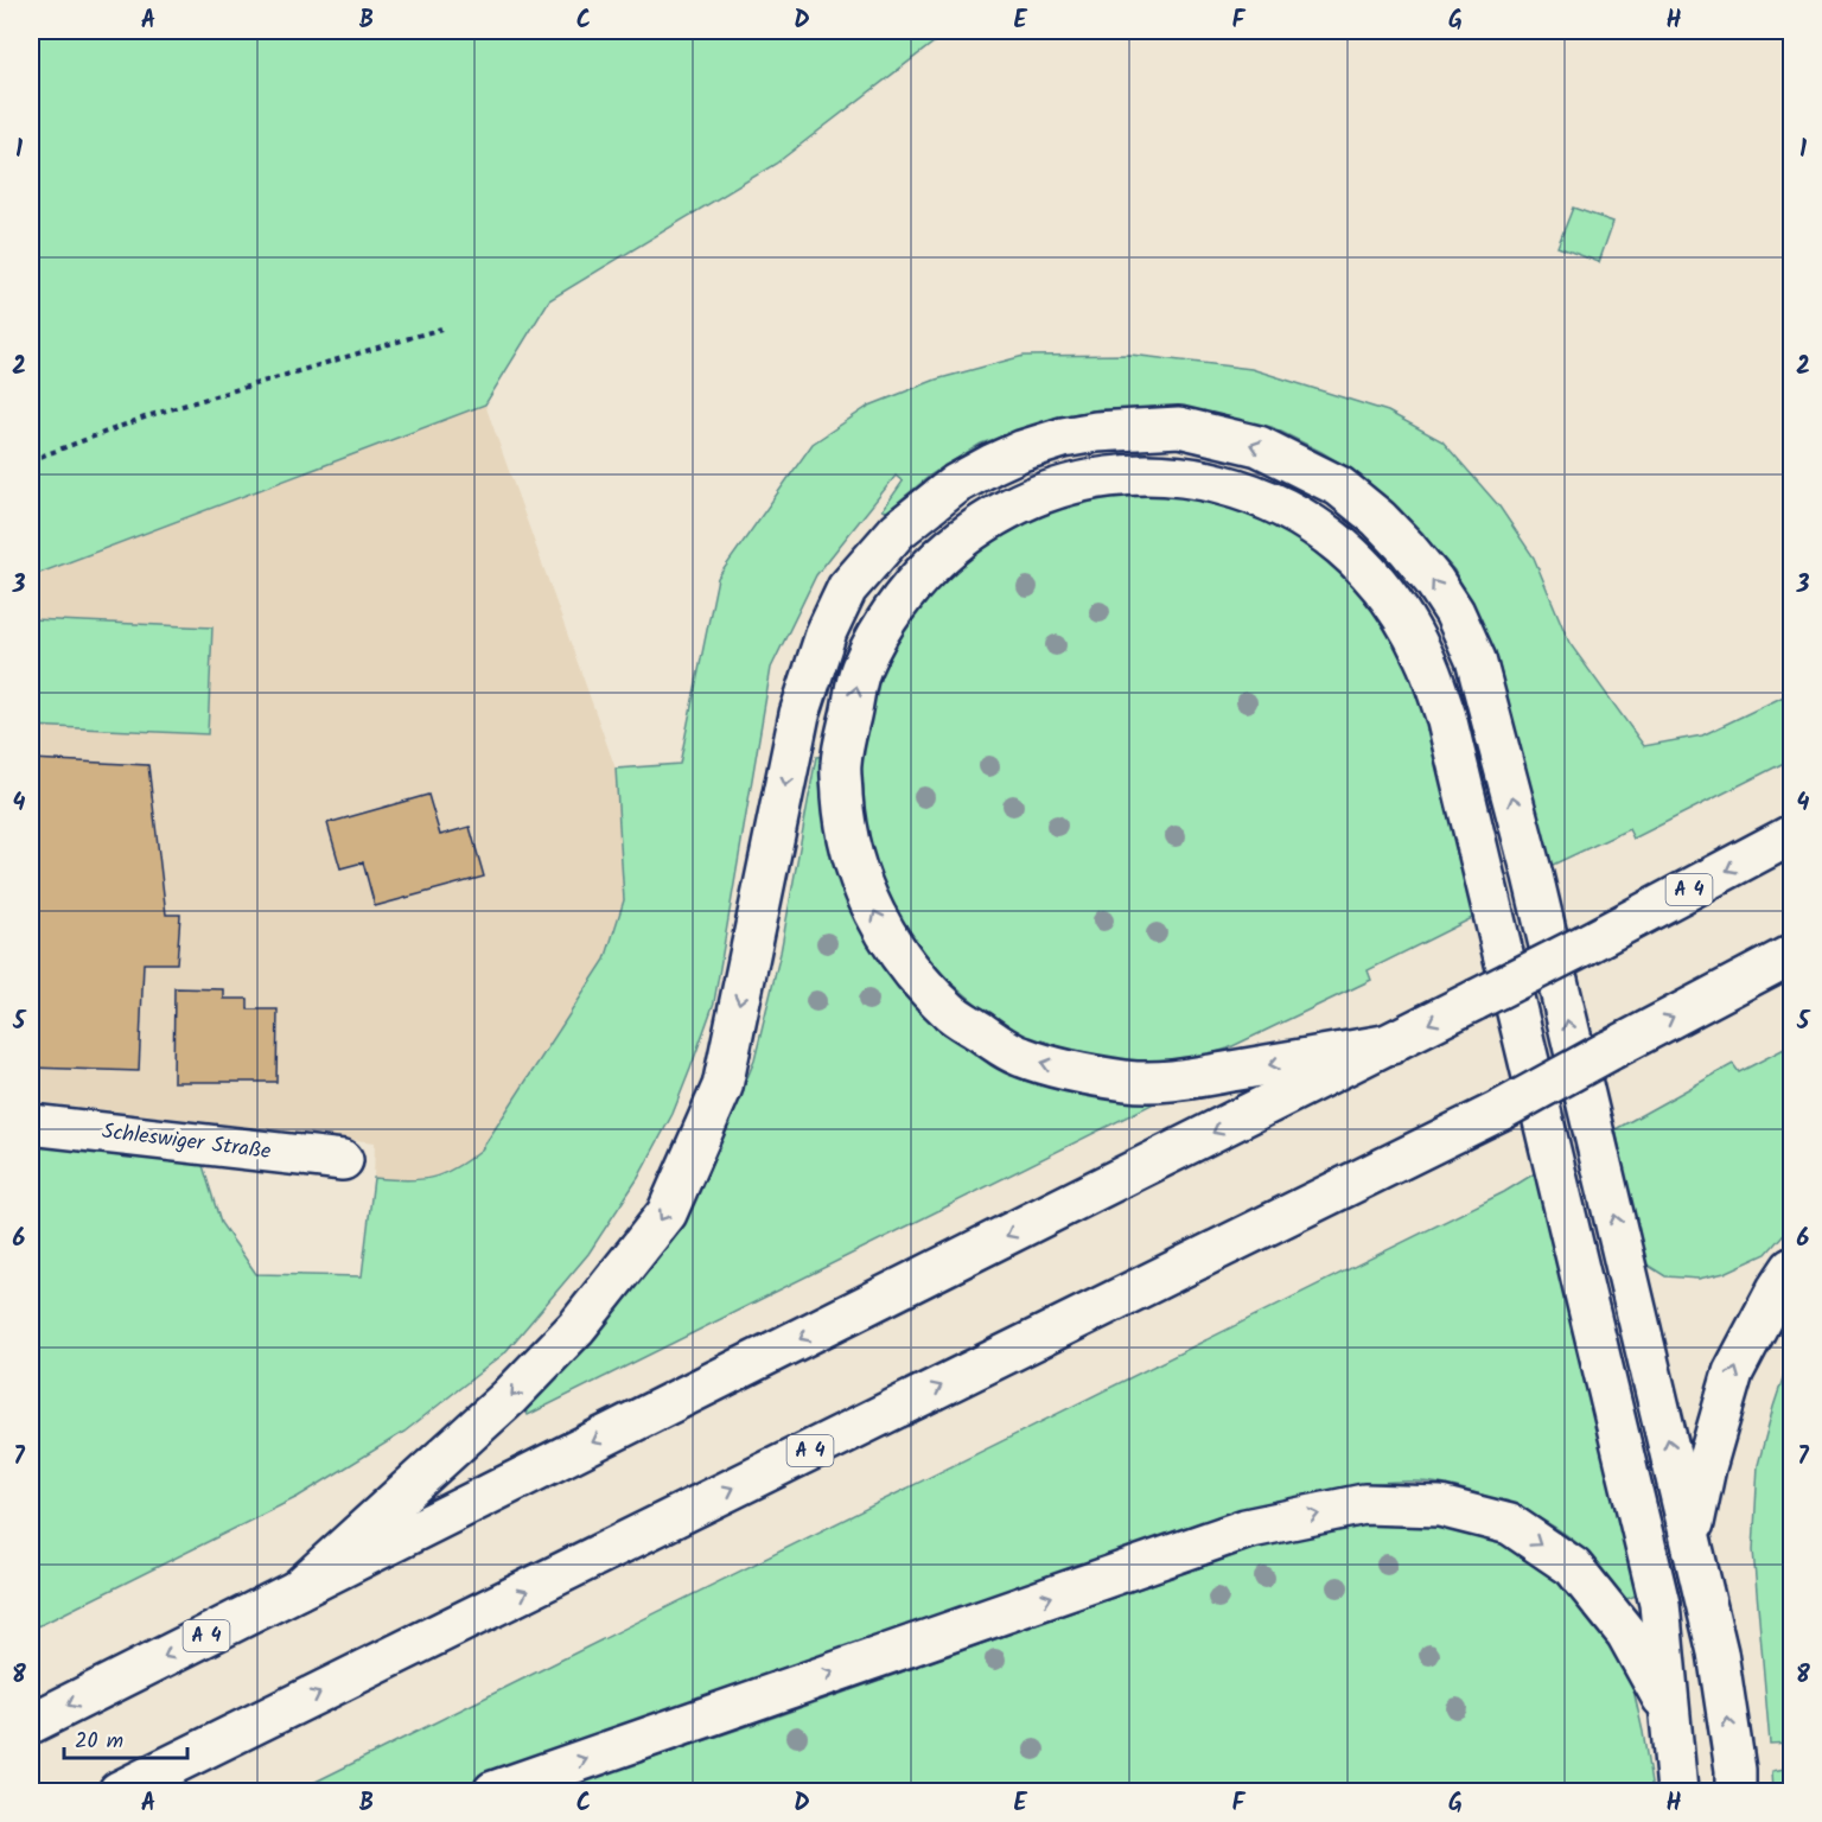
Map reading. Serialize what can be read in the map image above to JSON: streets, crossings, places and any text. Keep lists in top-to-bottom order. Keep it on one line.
{"streets":{"main road":["A 4","Schleswiger Straße"]},"scale_bar":"20 m","grid":{"columns":["A","B","C","D","E","F","G","H"],"rows":["1","2","3","4","5","6","7","8"]}}
